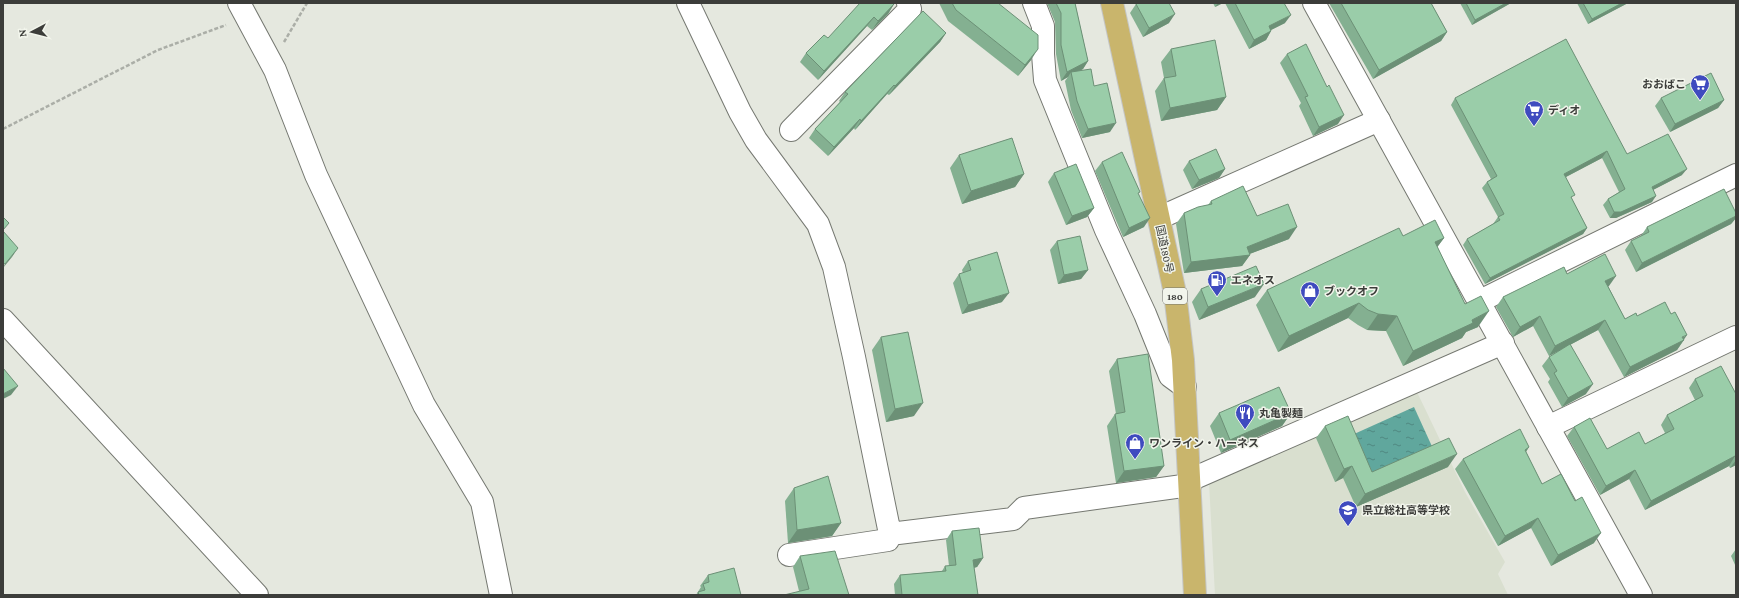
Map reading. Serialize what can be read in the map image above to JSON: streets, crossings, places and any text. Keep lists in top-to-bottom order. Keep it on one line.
{"streets":{"highway":["国道180号","180"]},"places":{"supermarket":["おおばこ","ディオ"],"fuel station":["エネオス"],"shop":["ブックオフ","ワンライン・ハーネス"],"restaurant":["丸亀製麺"],"school or university":["県立総社高等学校"]},"north":"left"}
